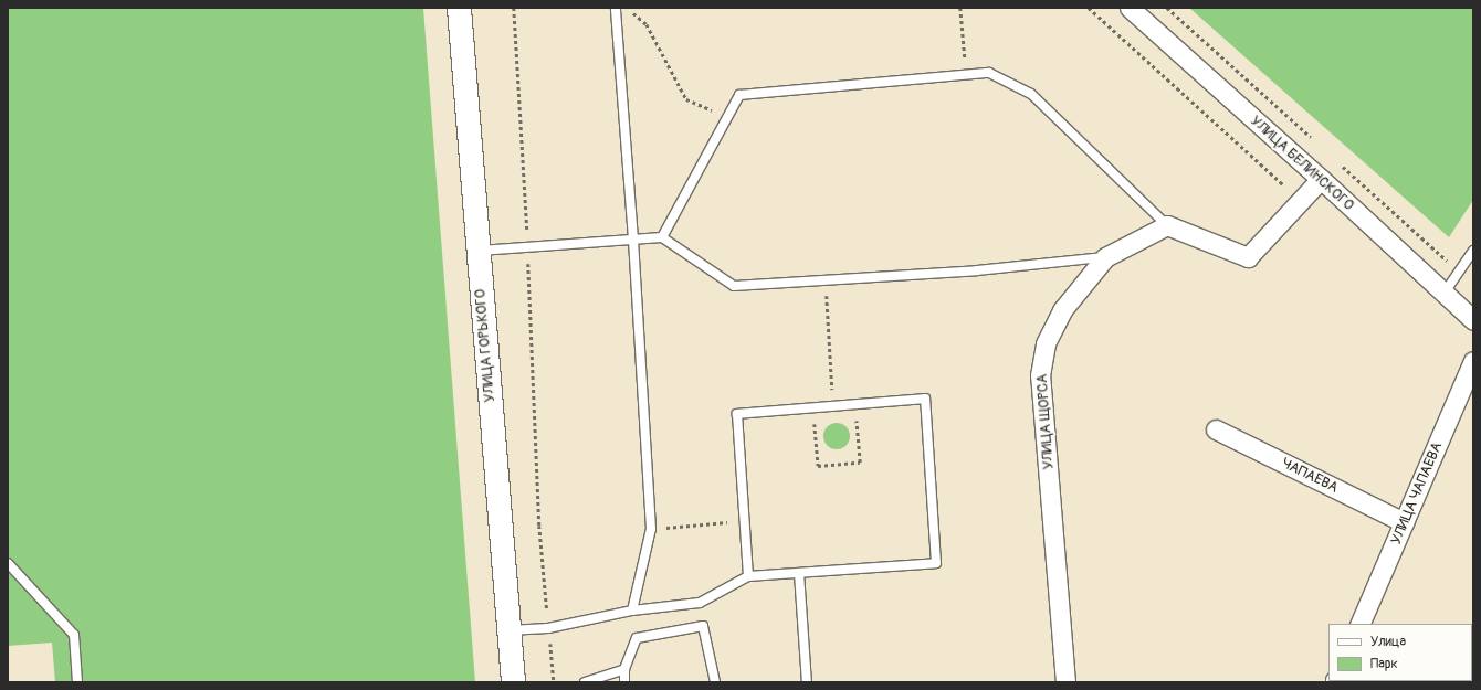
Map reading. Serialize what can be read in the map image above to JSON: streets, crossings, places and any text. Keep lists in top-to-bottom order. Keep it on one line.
{"streets":{"street":["УЛИЦА БЕЛИНСКОГО","УЛИЦА ГОРЬКОГО","УЛИЦА ЩОРСА","ЧАПАЕВА","УЛИЦА ЧАПАЕВА"]},"crossings":[["ЧАПАЕВА","УЛИЦА ЧАПАЕВА"]],"legend":["Улица","Парк"]}
